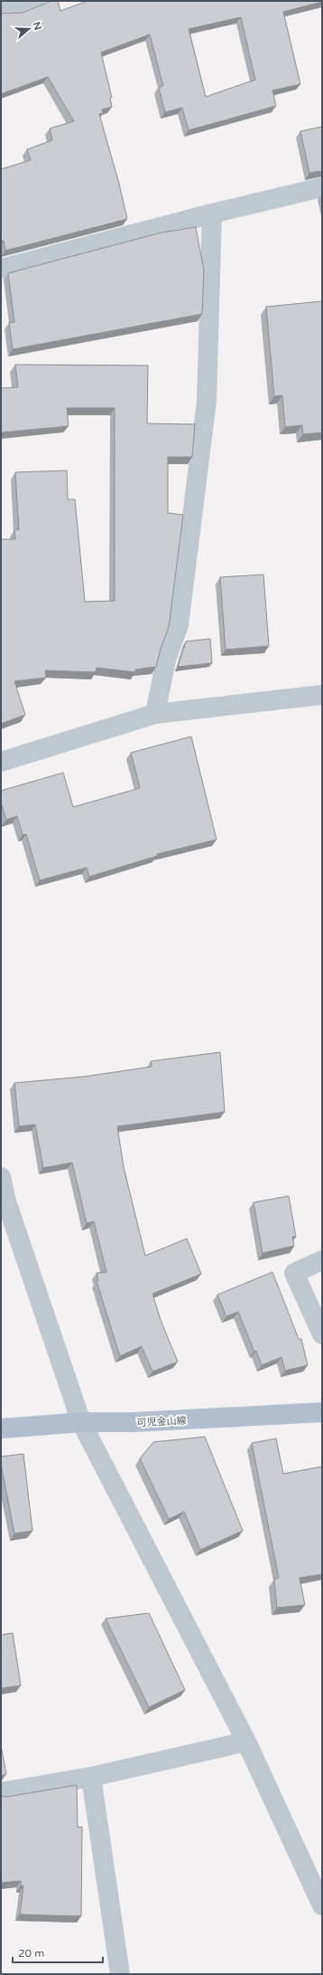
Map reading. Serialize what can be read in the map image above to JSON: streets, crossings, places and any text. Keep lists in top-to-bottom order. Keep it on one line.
{"streets":{"main road":["可児金山線"]},"scale_bar":"20 m","north":"right"}
